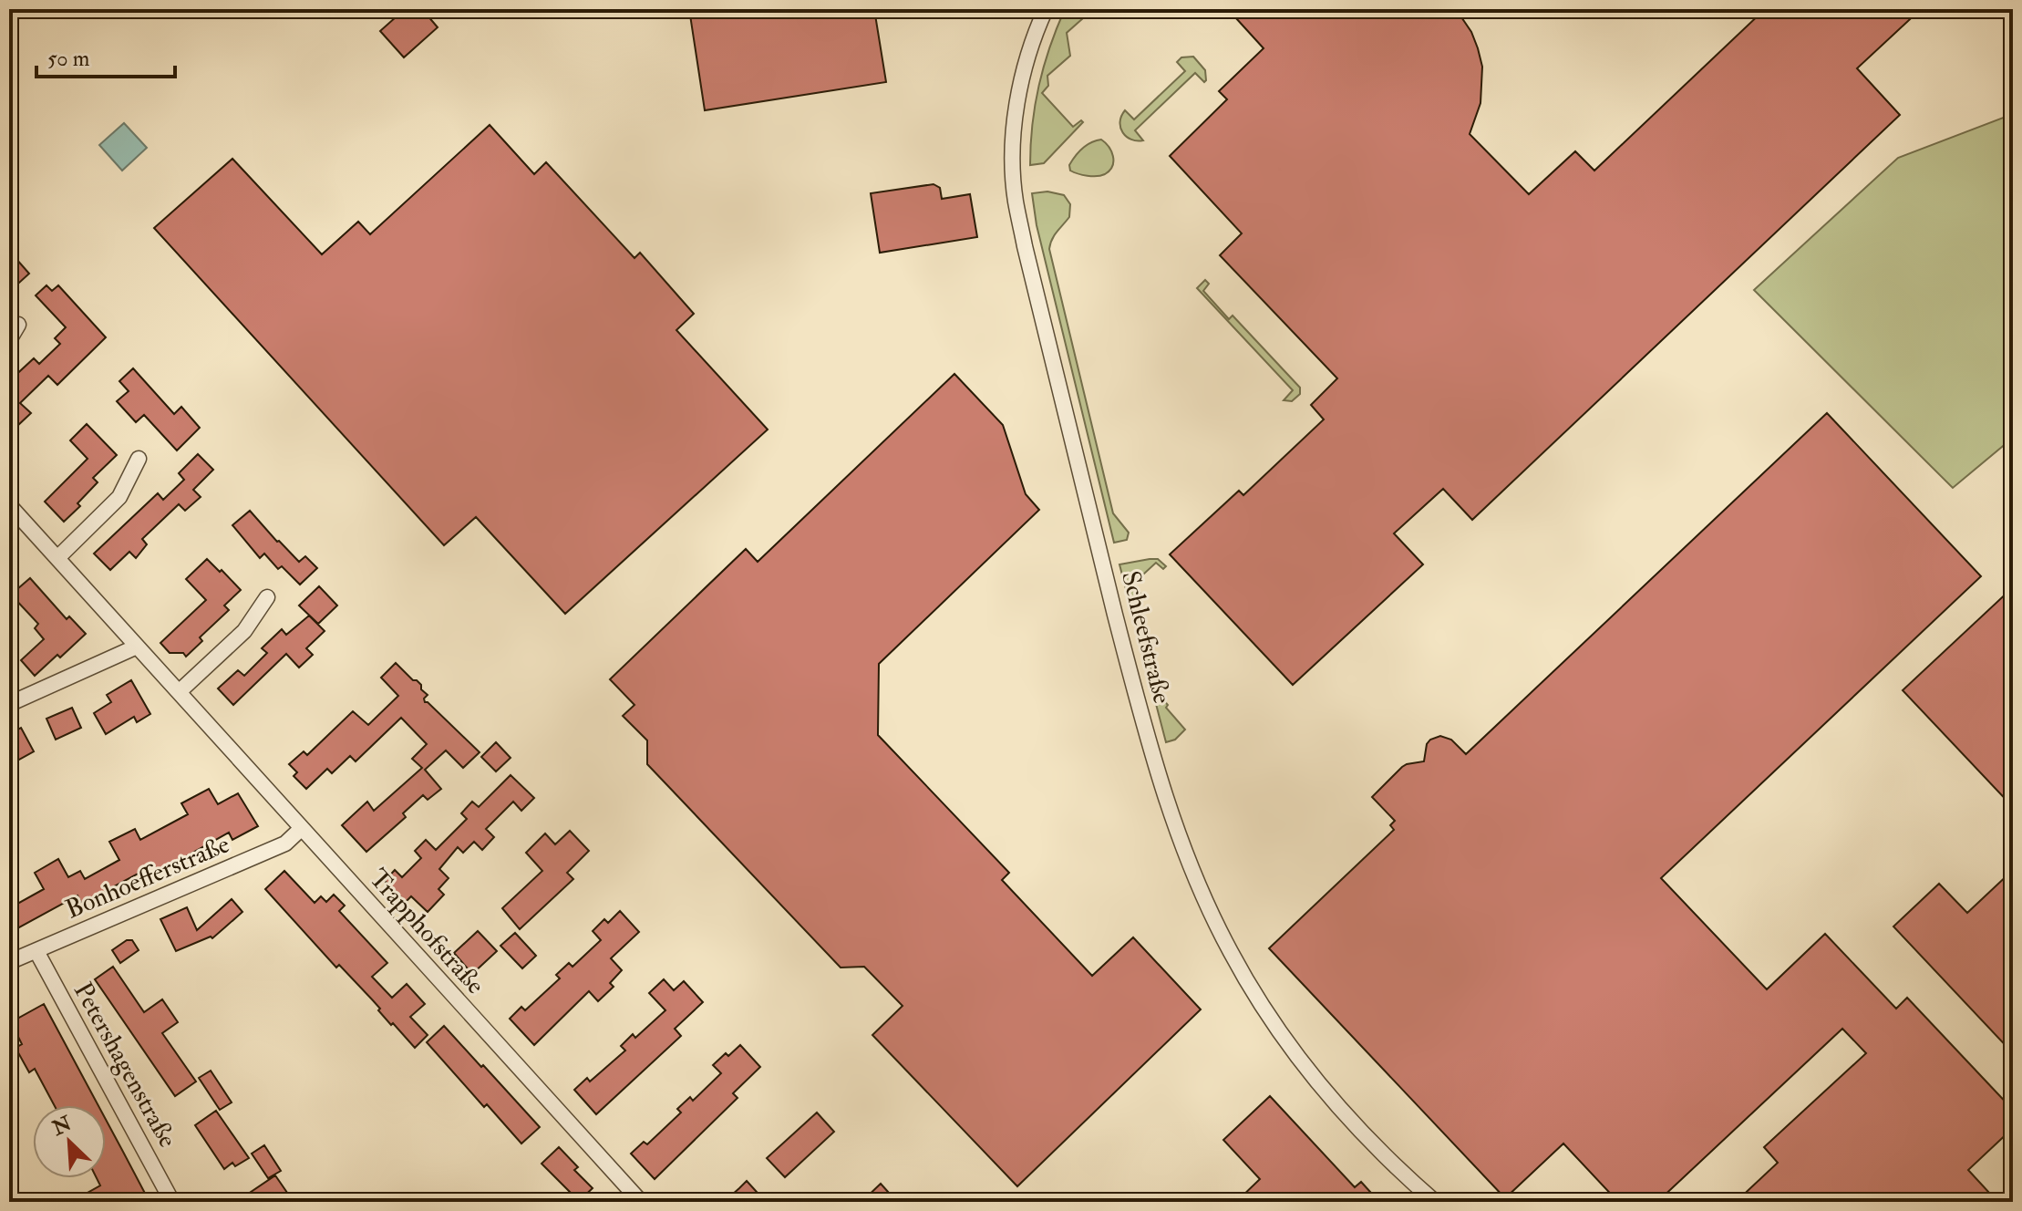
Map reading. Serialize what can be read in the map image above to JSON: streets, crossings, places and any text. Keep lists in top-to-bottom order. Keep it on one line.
{"streets":{"street":["Schleefstraße","Bonhoefferstraße","Trapphofstraße","Petershagenstraße"]},"crossings":[["Bonhoefferstraße","Trapphofstraße"],["Bonhoefferstraße","Petershagenstraße"]],"scale_bar":"50 m","north":"top left"}
